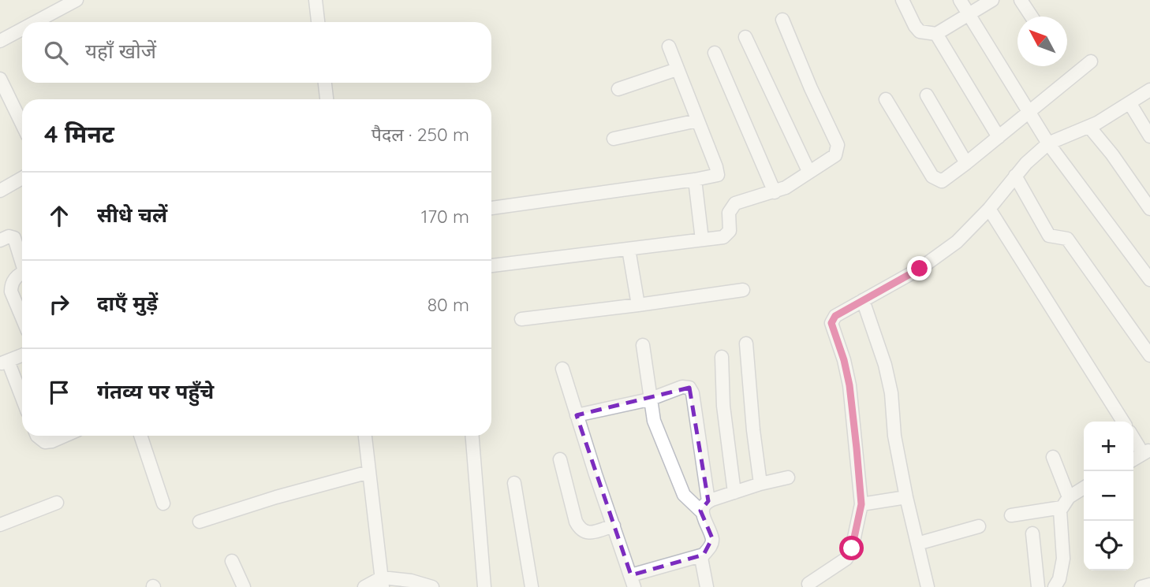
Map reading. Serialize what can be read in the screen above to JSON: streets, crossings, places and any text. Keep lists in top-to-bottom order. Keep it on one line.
{"north":"top left","page":{"search":"यहाँ खोजें","heading":["4 मिनट","पैदल · 250 m"],"list":[["सीधे चलें","170 m"],["दाएँ मुड़ें","80 m"],"गंतव्य पर पहुँचे"],"map_buttons":["+","−"]}}
